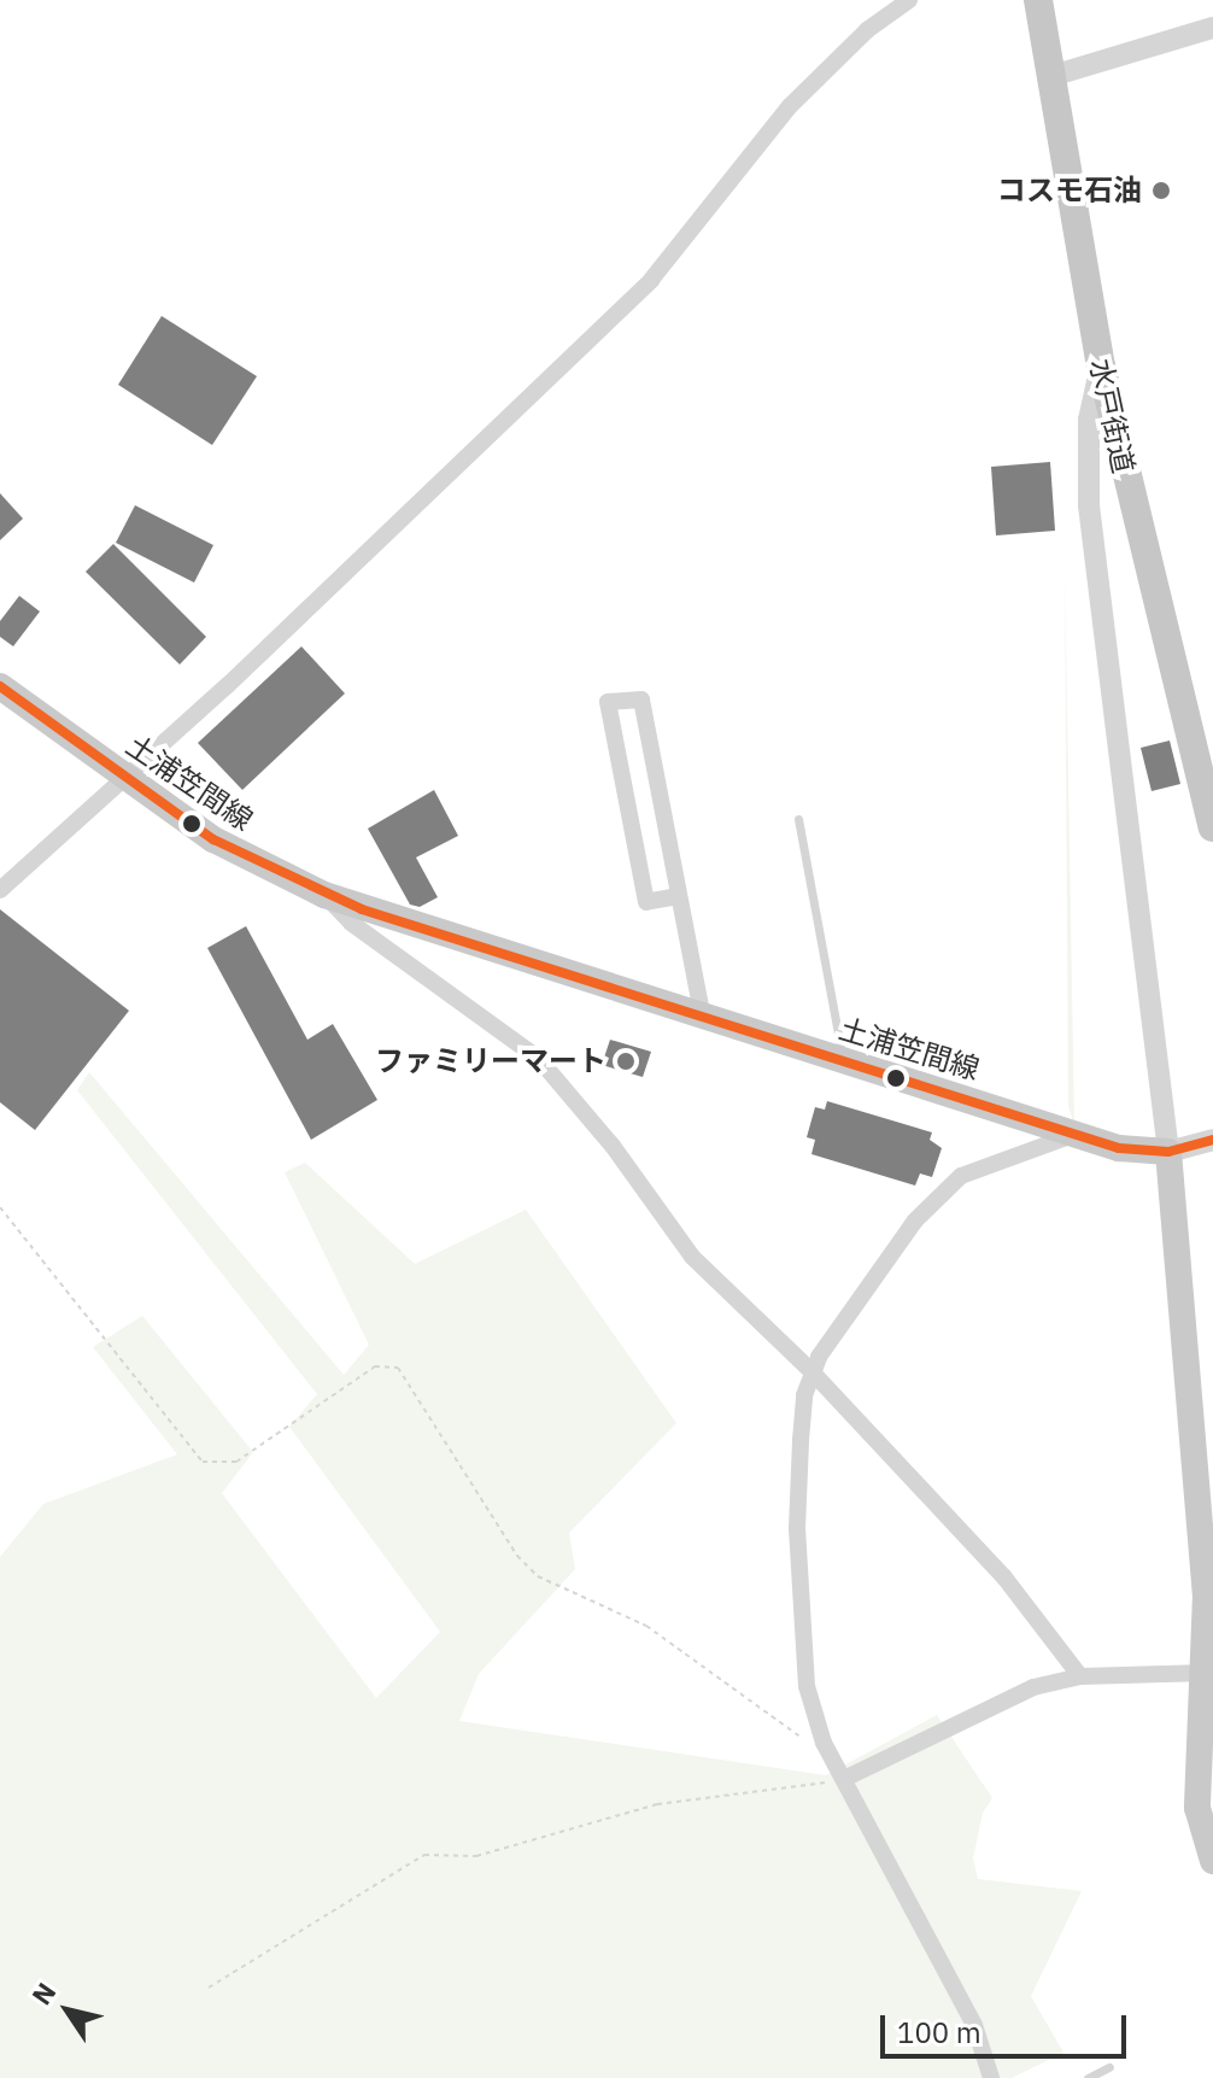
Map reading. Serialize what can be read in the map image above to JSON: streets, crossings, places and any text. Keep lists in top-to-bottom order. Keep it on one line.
{"streets":{"highway":["水戸街道"],"main road":["土浦笠間線"]},"places":["コスモ石油","ファミリーマート"],"scale_bar":"100 m","north":"top left"}
